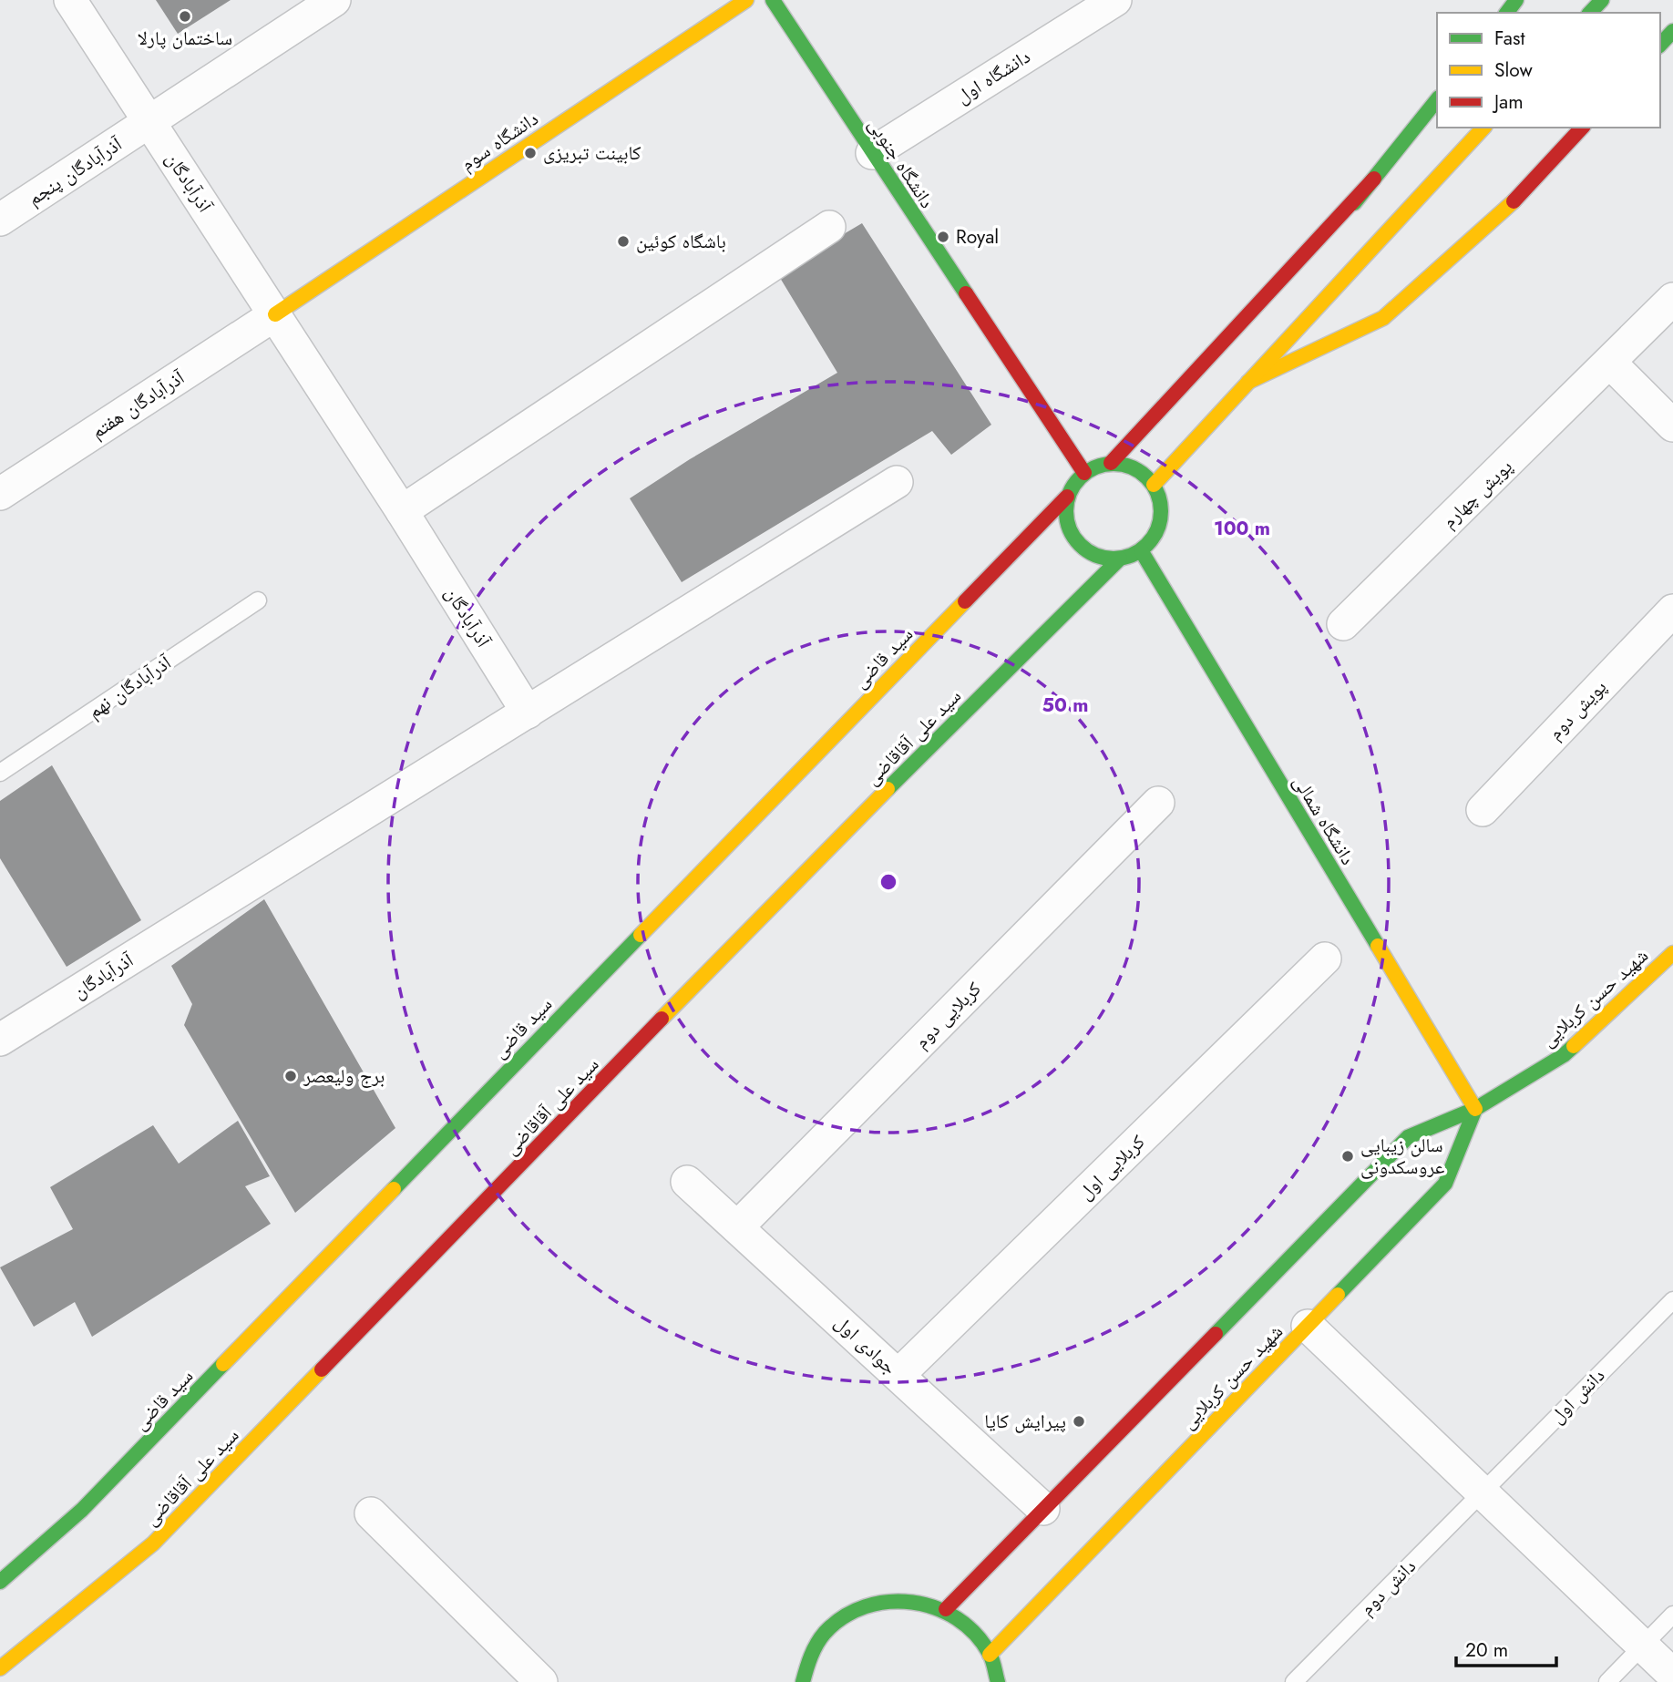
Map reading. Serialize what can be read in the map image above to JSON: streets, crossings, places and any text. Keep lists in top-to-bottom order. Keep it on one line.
{"streets":{"main road":["دانشگاه سوم","دانشگاه جنوبی","سید قاضی","سید علی آقاقاضی","دانشگاه شمالی","شهید حسن کربلایی"],"street":["دانشگاه اول","آذرآبادگان پنجم","آذرآبادگان","آذرآبادگان هفتم","پویش چهارم","پویش دوم","کربلایی دوم","کربلایی اول","جوادی اول"],"lane":["آذرآبادگان نهم","دانش اول","دانش دوم"]},"crossings":[["دانشگاه اول","دانشگاه جنوبی"],["دانشگاه سوم","آذرآبادگان"],["دانشگاه سوم","آذرآبادگان هفتم"],["دانشگاه جنوبی","سید قاضی"],["دانشگاه جنوبی","سید علی آقاقاضی"],["دانشگاه جنوبی","دانشگاه شمالی"],["آذرآبادگان پنجم","آذرآبادگان"],["آذرآبادگان","آذرآبادگان هفتم"],["سید قاضی","سید علی آقاقاضی"],["سید قاضی","دانشگاه شمالی"],["سید علی آقاقاضی","دانشگاه شمالی"],["دانشگاه شمالی","شهید حسن کربلایی"],["شهید حسن کربلایی","جوادی اول"],["کربلایی دوم","جوادی اول"],["کربلایی اول","جوادی اول"],["دانش اول","دانش دوم"]],"places":["ساختمان پارلا","کابینت تبریزی","Royal","باشگاه کوئین","برج ولیعصر","سالن زیبایی عروسکدونی","پیرایش کایا"],"legend":["Fast","Slow","Jam"],"scale_bar":"20 m","rings":["100 m","50 m"]}
